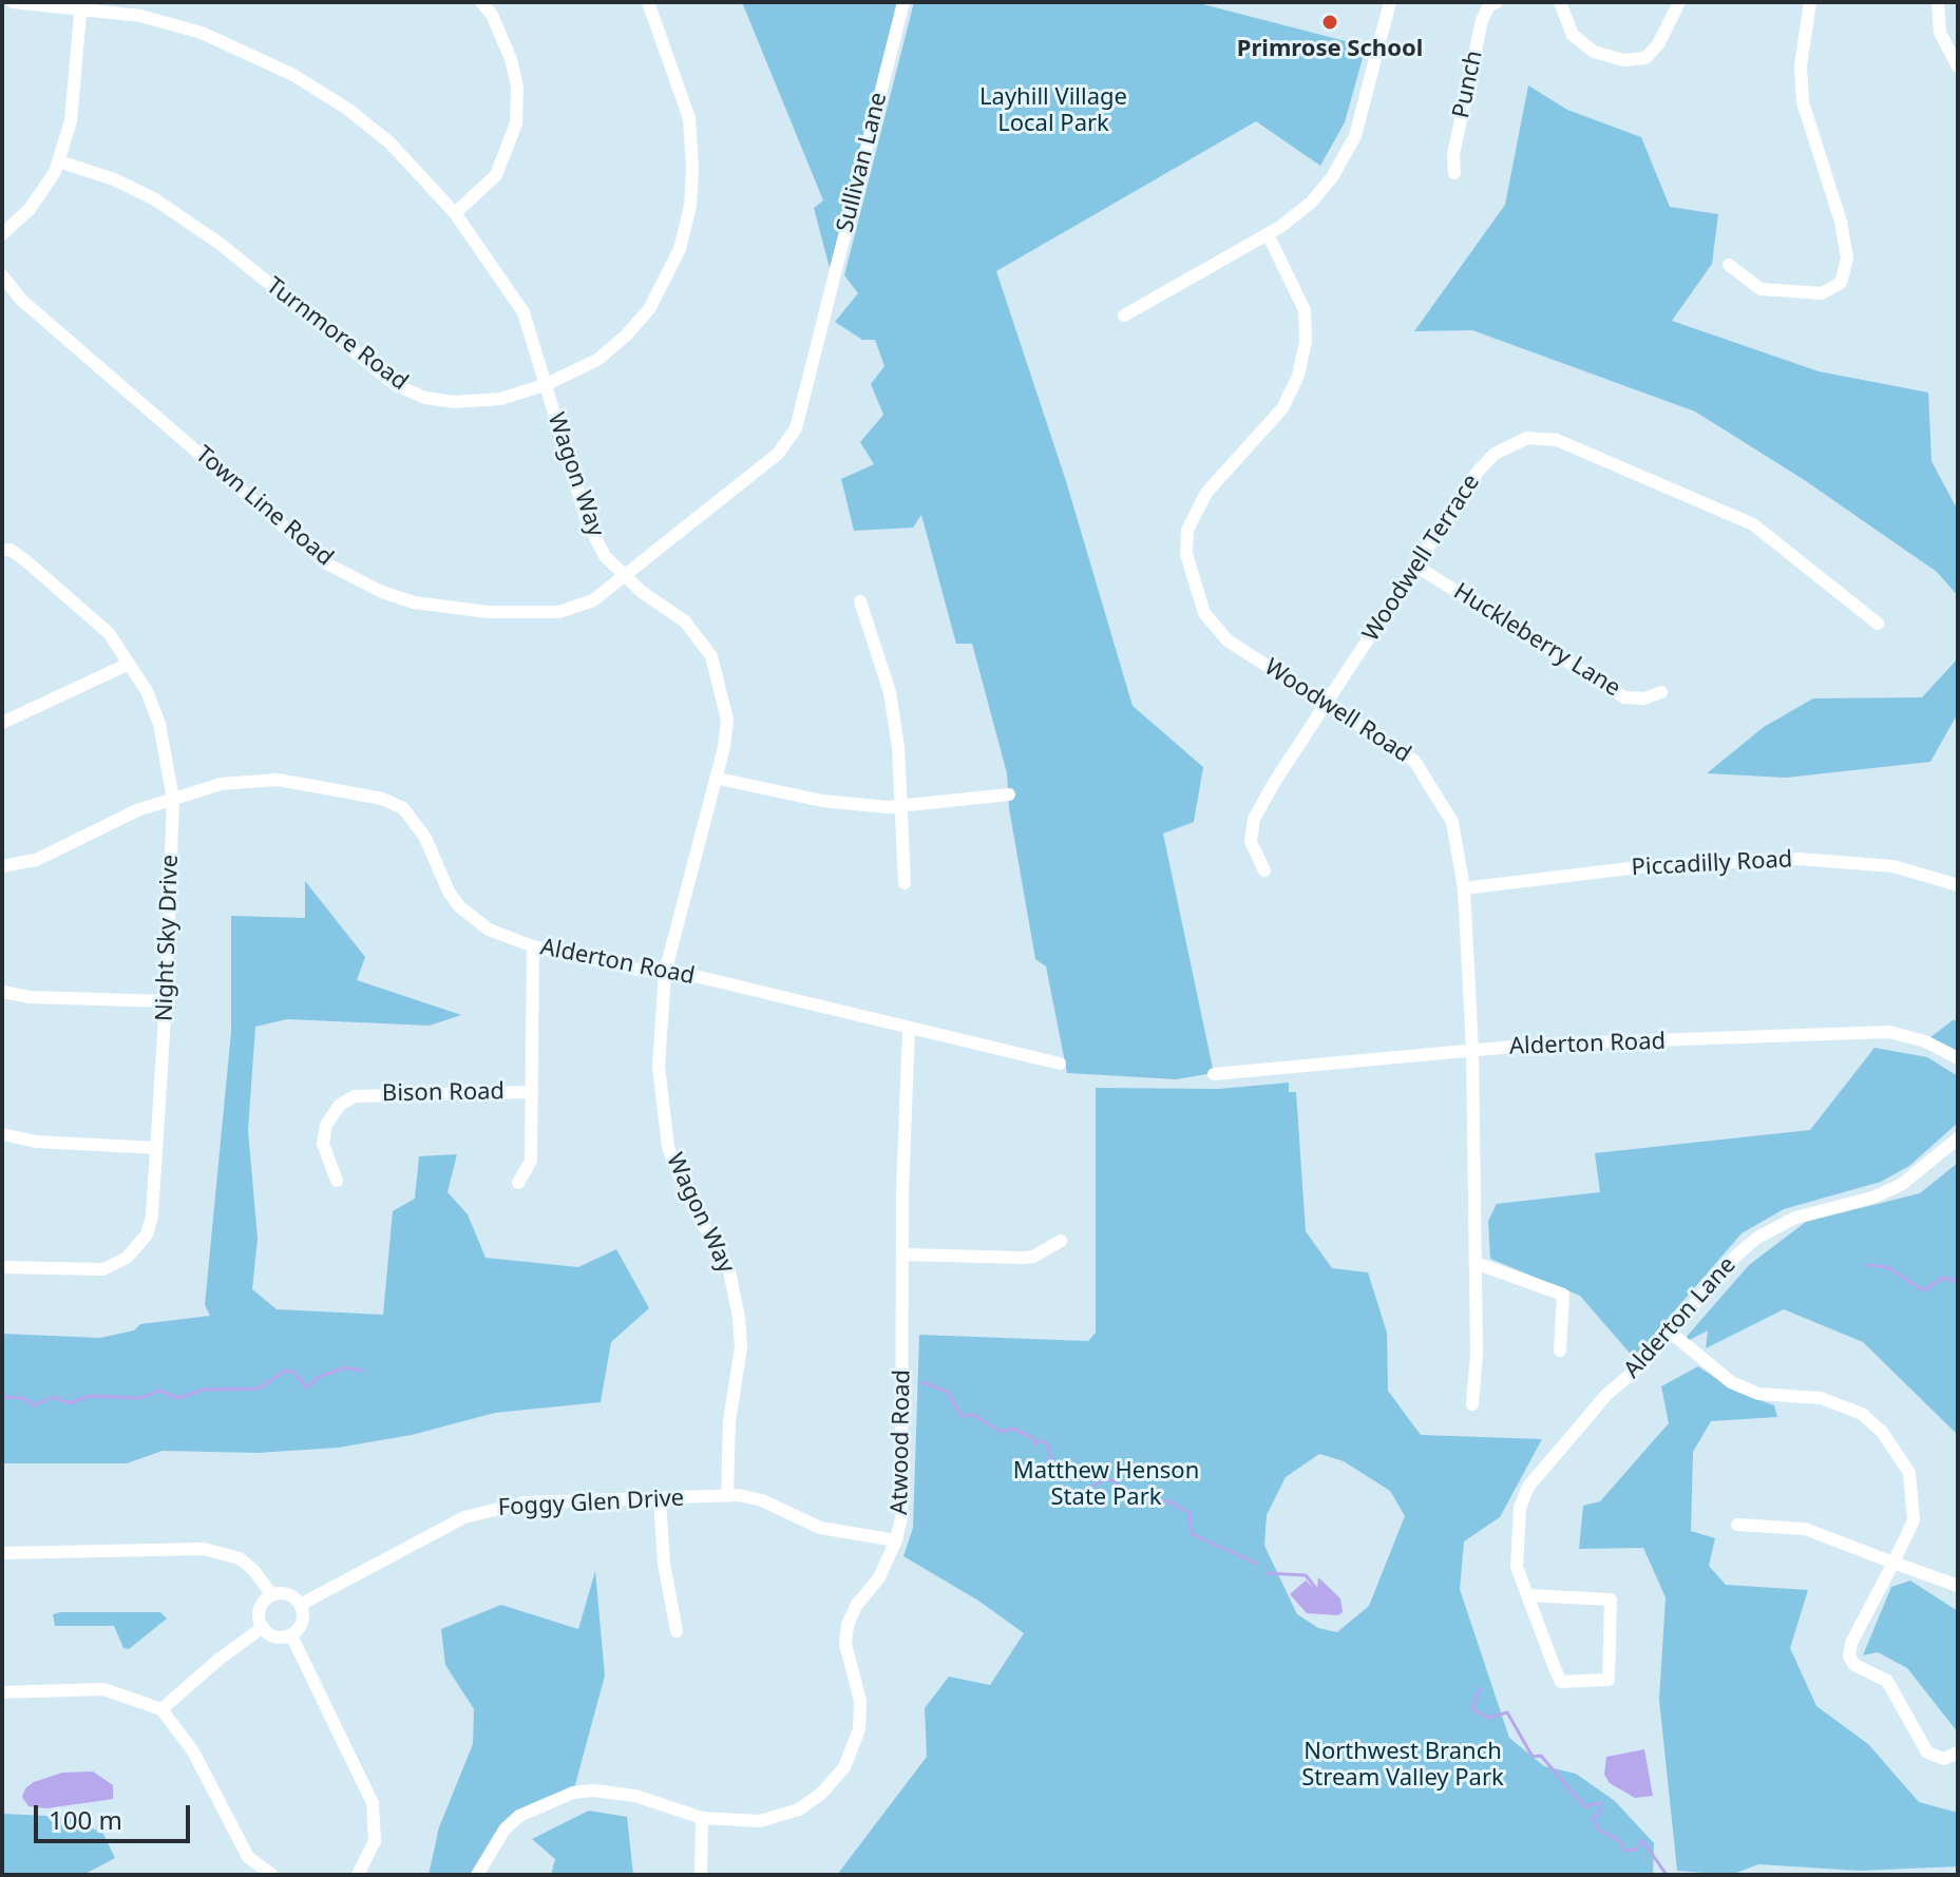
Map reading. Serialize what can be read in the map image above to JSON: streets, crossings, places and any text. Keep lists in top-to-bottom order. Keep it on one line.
{"streets":{"street":["Punch","Sullivan Lane","Turnmore Road","Wagon Way","Town Line Road","Woodwell Terrace","Huckleberry Lane","Woodwell Road","Piccadilly Road","Night Sky Drive","Alderton Road","Bison Road","Alderton Lane","Atwood Road","Foggy Glen Drive"]},"crossings":[["Sullivan Lane","Wagon Way"],["Sullivan Lane","Town Line Road"],["Turnmore Road","Wagon Way"],["Wagon Way","Town Line Road"],["Wagon Way","Alderton Road"],["Wagon Way","Foggy Glen Drive"],["Woodwell Terrace","Huckleberry Lane"],["Woodwell Terrace","Woodwell Road"],["Woodwell Road","Piccadilly Road"],["Woodwell Road","Alderton Road"],["Night Sky Drive","Alderton Road"],["Alderton Road","Atwood Road"],["Atwood Road","Foggy Glen Drive"]],"parks":["Layhill Village Local Park","Matthew Henson State Park","Northwest Branch Stream Valley Park"],"places":["Primrose School"],"scale_bar":"100 m"}
